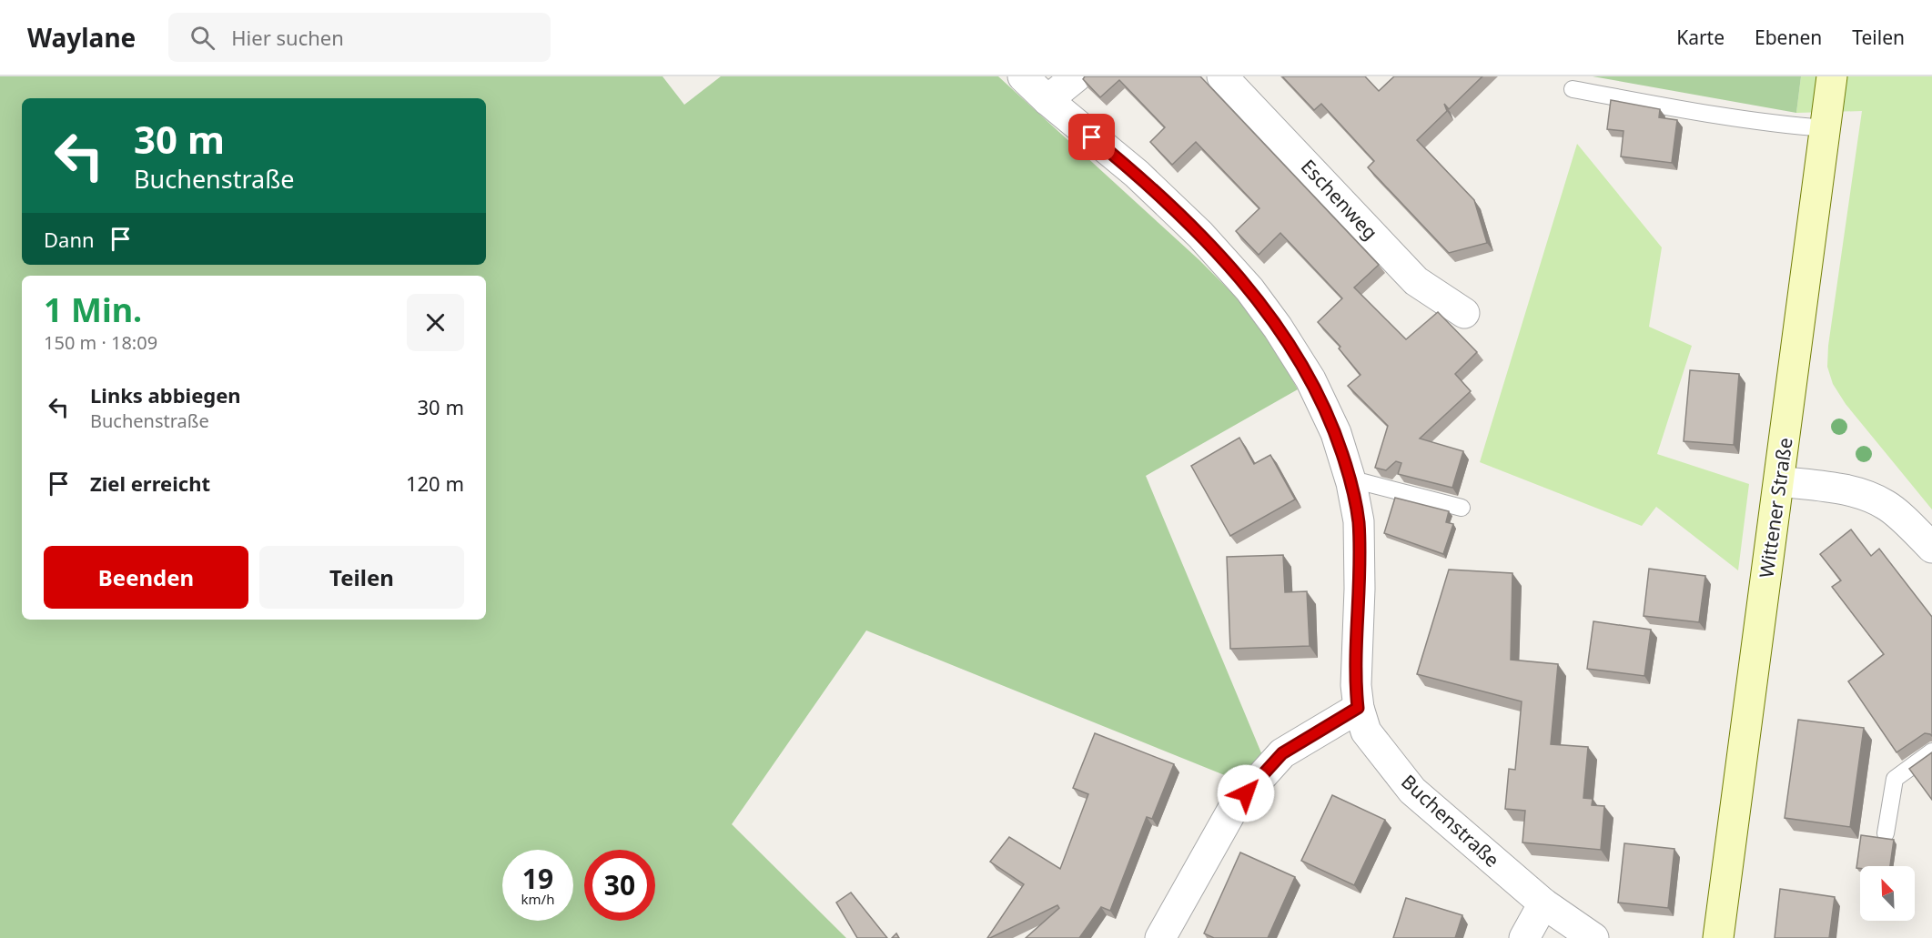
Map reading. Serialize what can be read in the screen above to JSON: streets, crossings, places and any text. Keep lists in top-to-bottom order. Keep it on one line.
{"streets":{"main road":["Wittener Straße"],"street":["Eschenweg","Buchenstraße"]},"north":"top left","page":{"header":"Waylane","search":"Hier suchen","nav":["Karte","Ebenen","Teilen"],"turn":["30 m","Buchenstraße"],"then":"Dann","heading":["1 Min.","150 m · 18:09"],"list":[{"name":"Links abbiegen","note":"Buchenstraße","value":"30 m"},{"name":"Ziel erreicht","value":"120 m"}],"buttons":["Beenden","Teilen"],"speed":"19 km/h","limit":"30"}}
